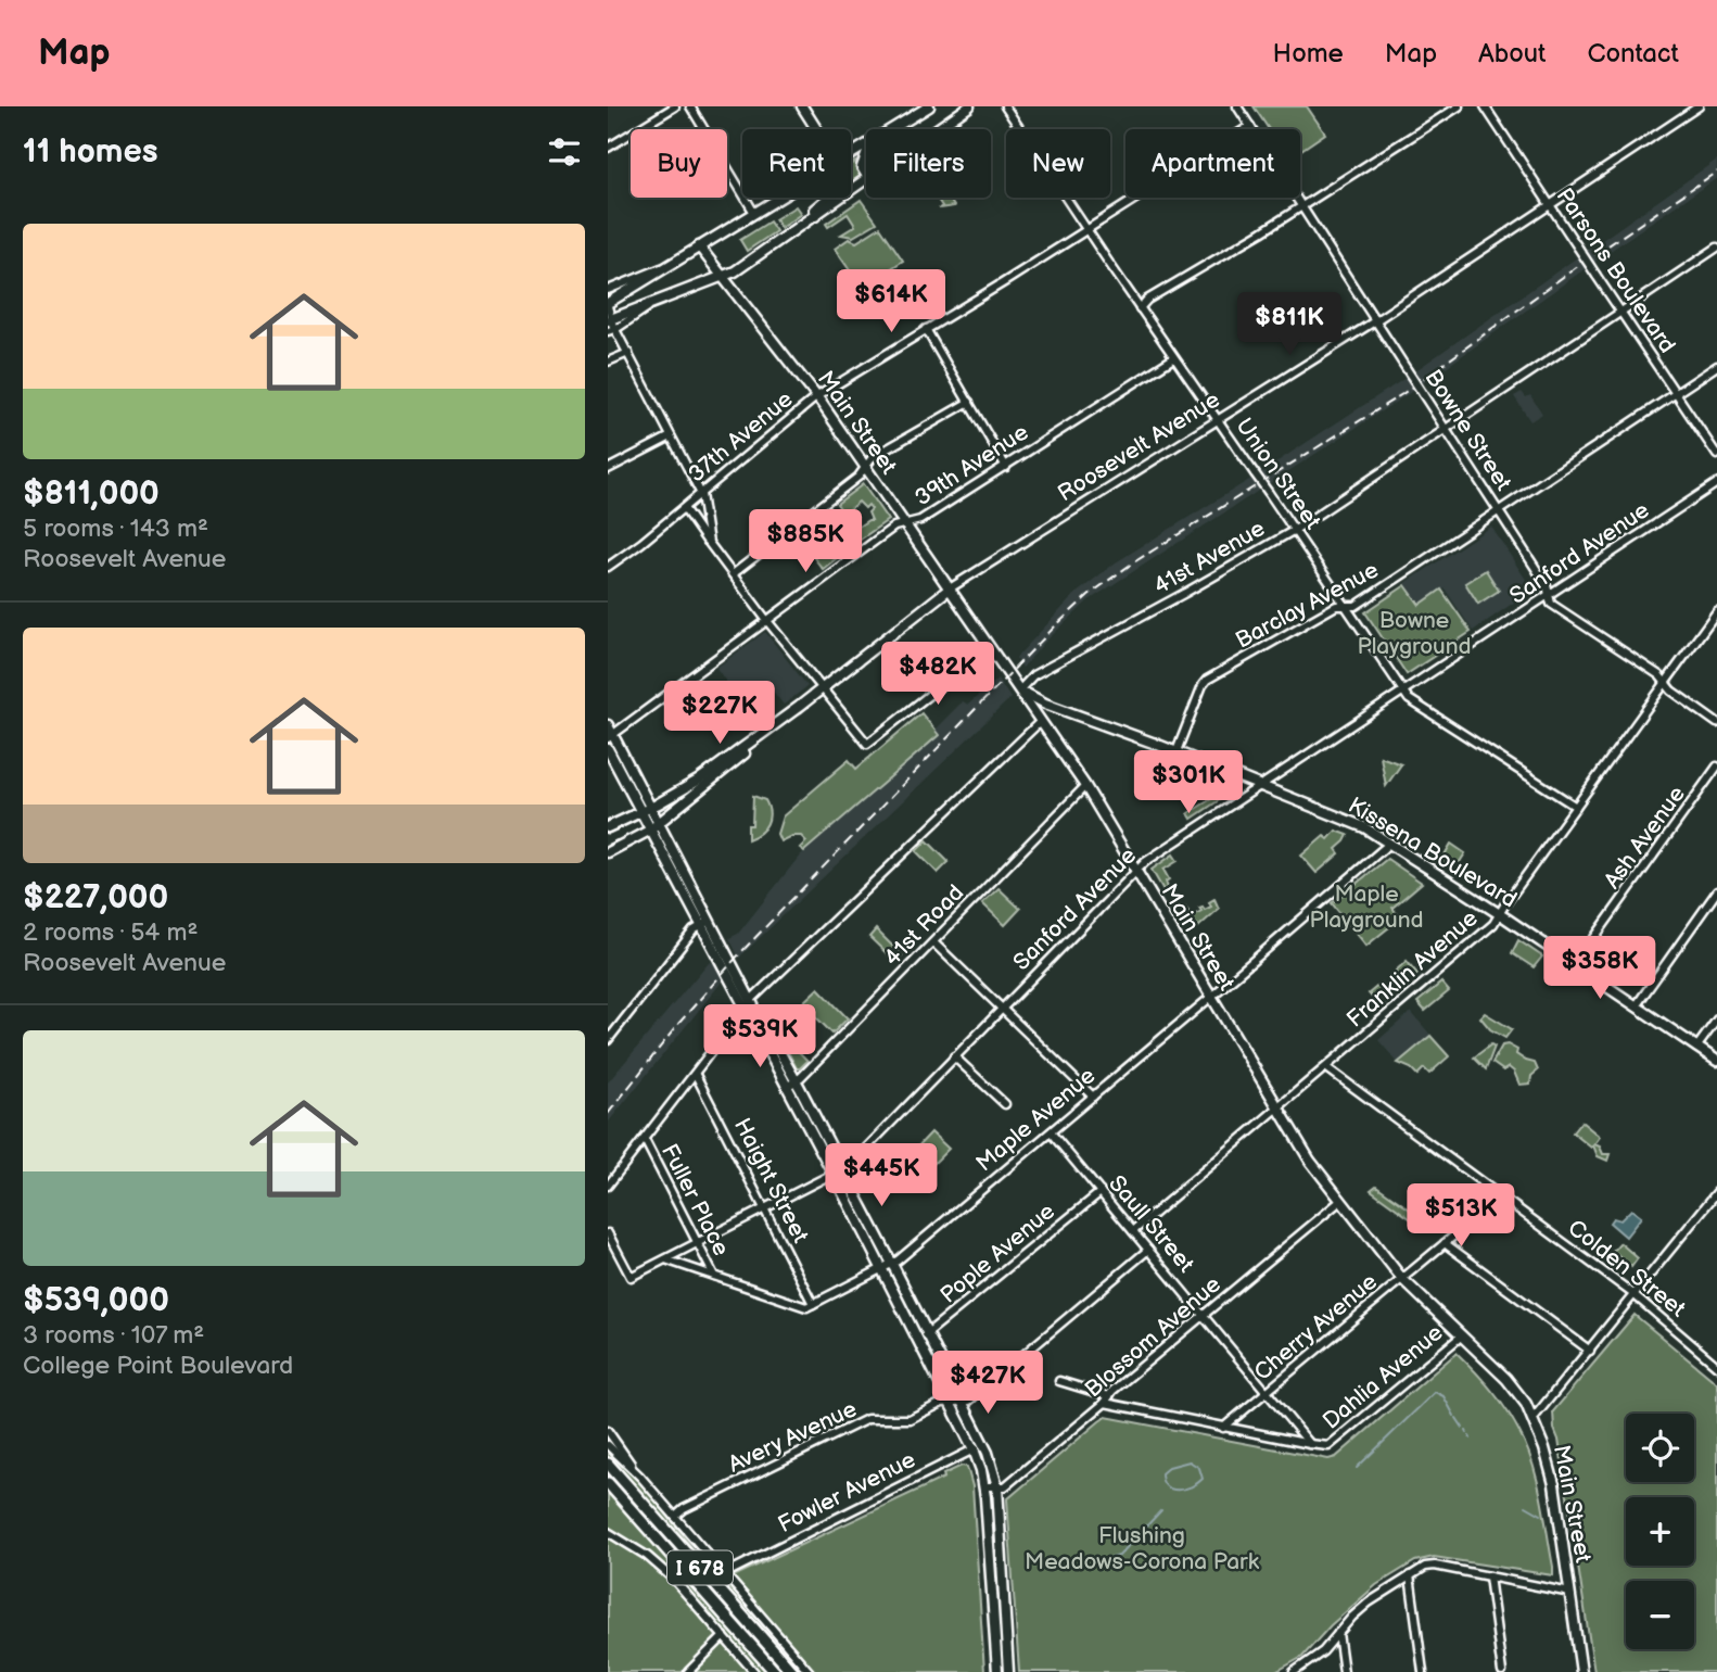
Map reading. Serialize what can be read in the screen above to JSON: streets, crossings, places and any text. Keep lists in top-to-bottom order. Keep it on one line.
{"streets":{"highway":["I 678"],"main road":["Main Street","Roosevelt Avenue","Kissena Boulevard"],"street":["Parsons Boulevard","Bowne Street","37th Avenue","39th Avenue","Union Street","Sanford Avenue","41st Avenue","Barclay Avenue","Ash Avenue","41st Road","Franklin Avenue","Maple Avenue","Haight Street","Fuller Place","Saull Street","Pople Avenue","Colden Street","Cherry Avenue","Blossom Avenue","Dahlia Avenue","Avery Avenue","Fowler Avenue"]},"crossings":[["Parsons Boulevard","Roosevelt Avenue"],["Parsons Boulevard","41st Avenue"],["Parsons Boulevard","Barclay Avenue"],["Main Street","37th Avenue"],["Main Street","Roosevelt Avenue"],["Main Street","39th Avenue"],["Main Street","Sanford Avenue"],["Main Street","41st Avenue"],["Main Street","Kissena Boulevard"],["Main Street","41st Road"],["Main Street","Franklin Avenue"],["Main Street","Maple Avenue"],["Main Street","Cherry Avenue"],["Main Street","Blossom Avenue"],["Main Street","Dahlia Avenue"],["Bowne Street","37th Avenue"],["Bowne Street","Roosevelt Avenue"],["Bowne Street","Sanford Avenue"],["Bowne Street","41st Avenue"],["Bowne Street","Barclay Avenue"],["Bowne Street","Franklin Avenue"],["37th Avenue","Union Street"],["Roosevelt Avenue","Union Street"],["39th Avenue","Union Street"],["Union Street","Sanford Avenue"],["Union Street","41st Avenue"],["Union Street","Barclay Avenue"],["Union Street","Franklin Avenue"],["Sanford Avenue","Kissena Boulevard"],["Sanford Avenue","Haight Street"],["Sanford Avenue","Fuller Place"],["41st Avenue","Kissena Boulevard"],["Barclay Avenue","Kissena Boulevard"],["Ash Avenue","Kissena Boulevard"],["Kissena Boulevard","Franklin Avenue"],["Kissena Boulevard","Maple Avenue"],["Franklin Avenue","Saull Street"],["Franklin Avenue","Colden Street"],["Maple Avenue","Haight Street"],["Maple Avenue","Saull Street"],["Saull Street","Pople Avenue"],["Saull Street","Cherry Avenue"],["Saull Street","Blossom Avenue"],["Saull Street","Dahlia Avenue"],["Saull Street","Avery Avenue"],["Colden Street","Cherry Avenue"]],"parks":["Bowne Playground","Maple Playground","Flushing Meadows-Corona Park"],"page":{"header":"Map","nav":["Home","Map","About","Contact"],"heading":"11 homes","chip":["Buy","Rent","Filters","New","Apartment"],"list":[{"name":"$811,000","note":"5 rooms · 143 m² · Roosevelt Avenue"},{"name":"$227,000","note":"2 rooms · 54 m² · Roosevelt Avenue"},{"name":"$539,000","note":"3 rooms · 107 m² · College Point Boulevard"}],"price":["$614K","$811K","$885K","$482K","$227K","$301K","$358K","$539K","$445K","$513K","$427K"],"map_buttons":["+","−"]}}
